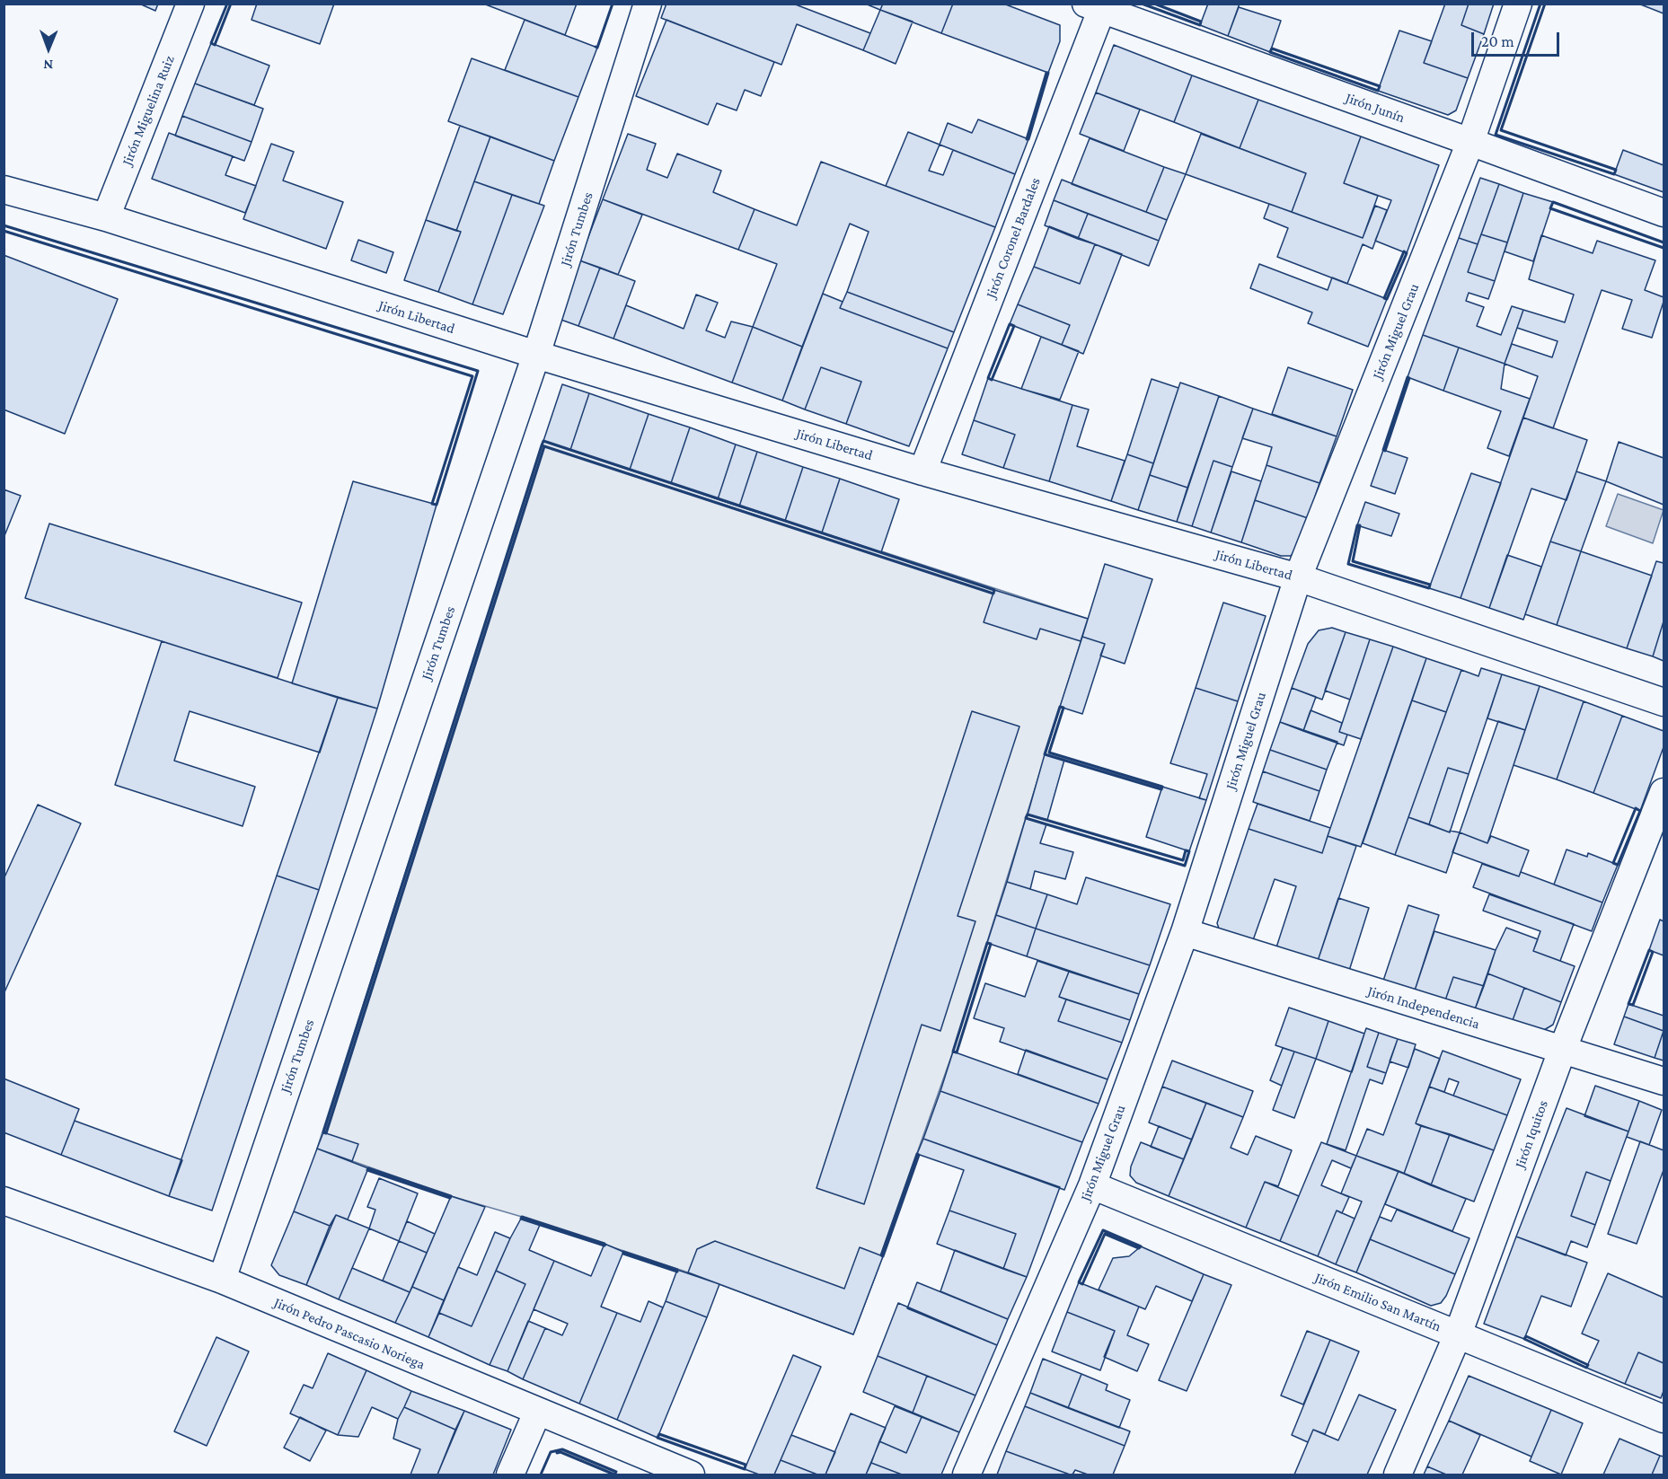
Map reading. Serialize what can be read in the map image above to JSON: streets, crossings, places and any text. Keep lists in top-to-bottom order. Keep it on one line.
{"streets":{"street":["Jirón Junín","Jirón Miguelina Ruiz","Jirón Tumbes","Jirón Coronel Bardales","Jirón Libertad","Jirón Miguel Grau","Jirón Independencia","Jirón Iquitos","Jirón Emilio San Martín","Jirón Pedro Pascasio Noriega"]},"crossings":[["Jirón Junín","Jirón Coronel Bardales"],["Jirón Junín","Jirón Miguel Grau"],["Jirón Miguelina Ruiz","Jirón Libertad"],["Jirón Tumbes","Jirón Libertad"],["Jirón Tumbes","Jirón Pedro Pascasio Noriega"],["Jirón Coronel Bardales","Jirón Libertad"],["Jirón Libertad","Jirón Miguel Grau"],["Jirón Miguel Grau","Jirón Independencia"],["Jirón Miguel Grau","Jirón Emilio San Martín"],["Jirón Independencia","Jirón Iquitos"],["Jirón Iquitos","Jirón Emilio San Martín"]],"scale_bar":"20 m","north":"bottom"}
